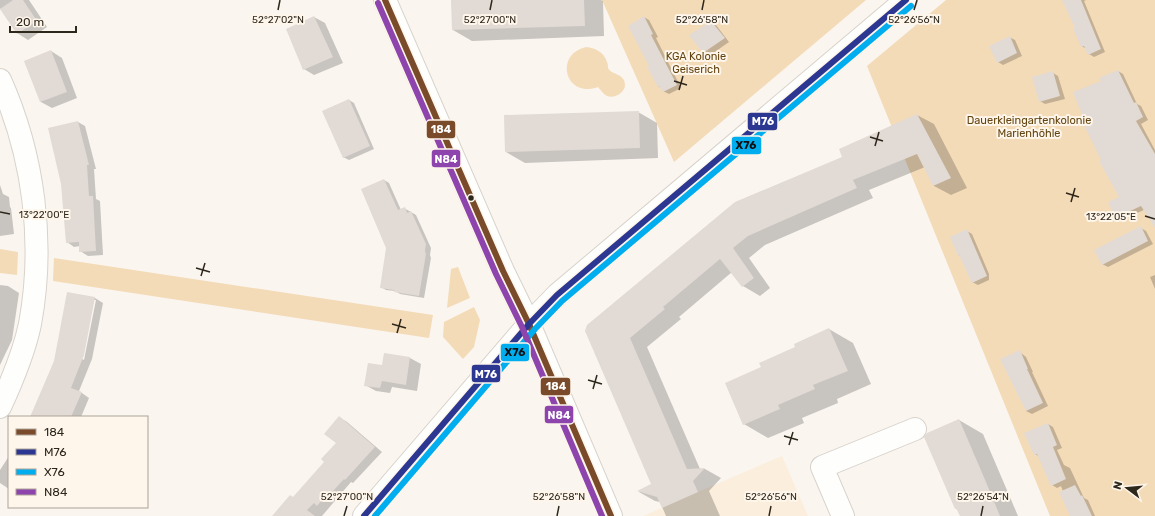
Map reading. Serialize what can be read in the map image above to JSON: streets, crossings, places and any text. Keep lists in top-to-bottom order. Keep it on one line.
{"parks":["KGA Kolonie Geiserich","Dauerkleingartenkolonie Marienhöhle"],"lines":["transit line 184","transit line M76","transit line N84","transit line X76"],"legend":["184","M76","X76","N84"],"scale_bar":"20 m","north":"left","coordinates":["52°27'02\"N","52°27'00\"N","52°26'58\"N","52°26'56\"N","13°22'00\"E","13°22'05\"E","52°26'54\"N"]}
